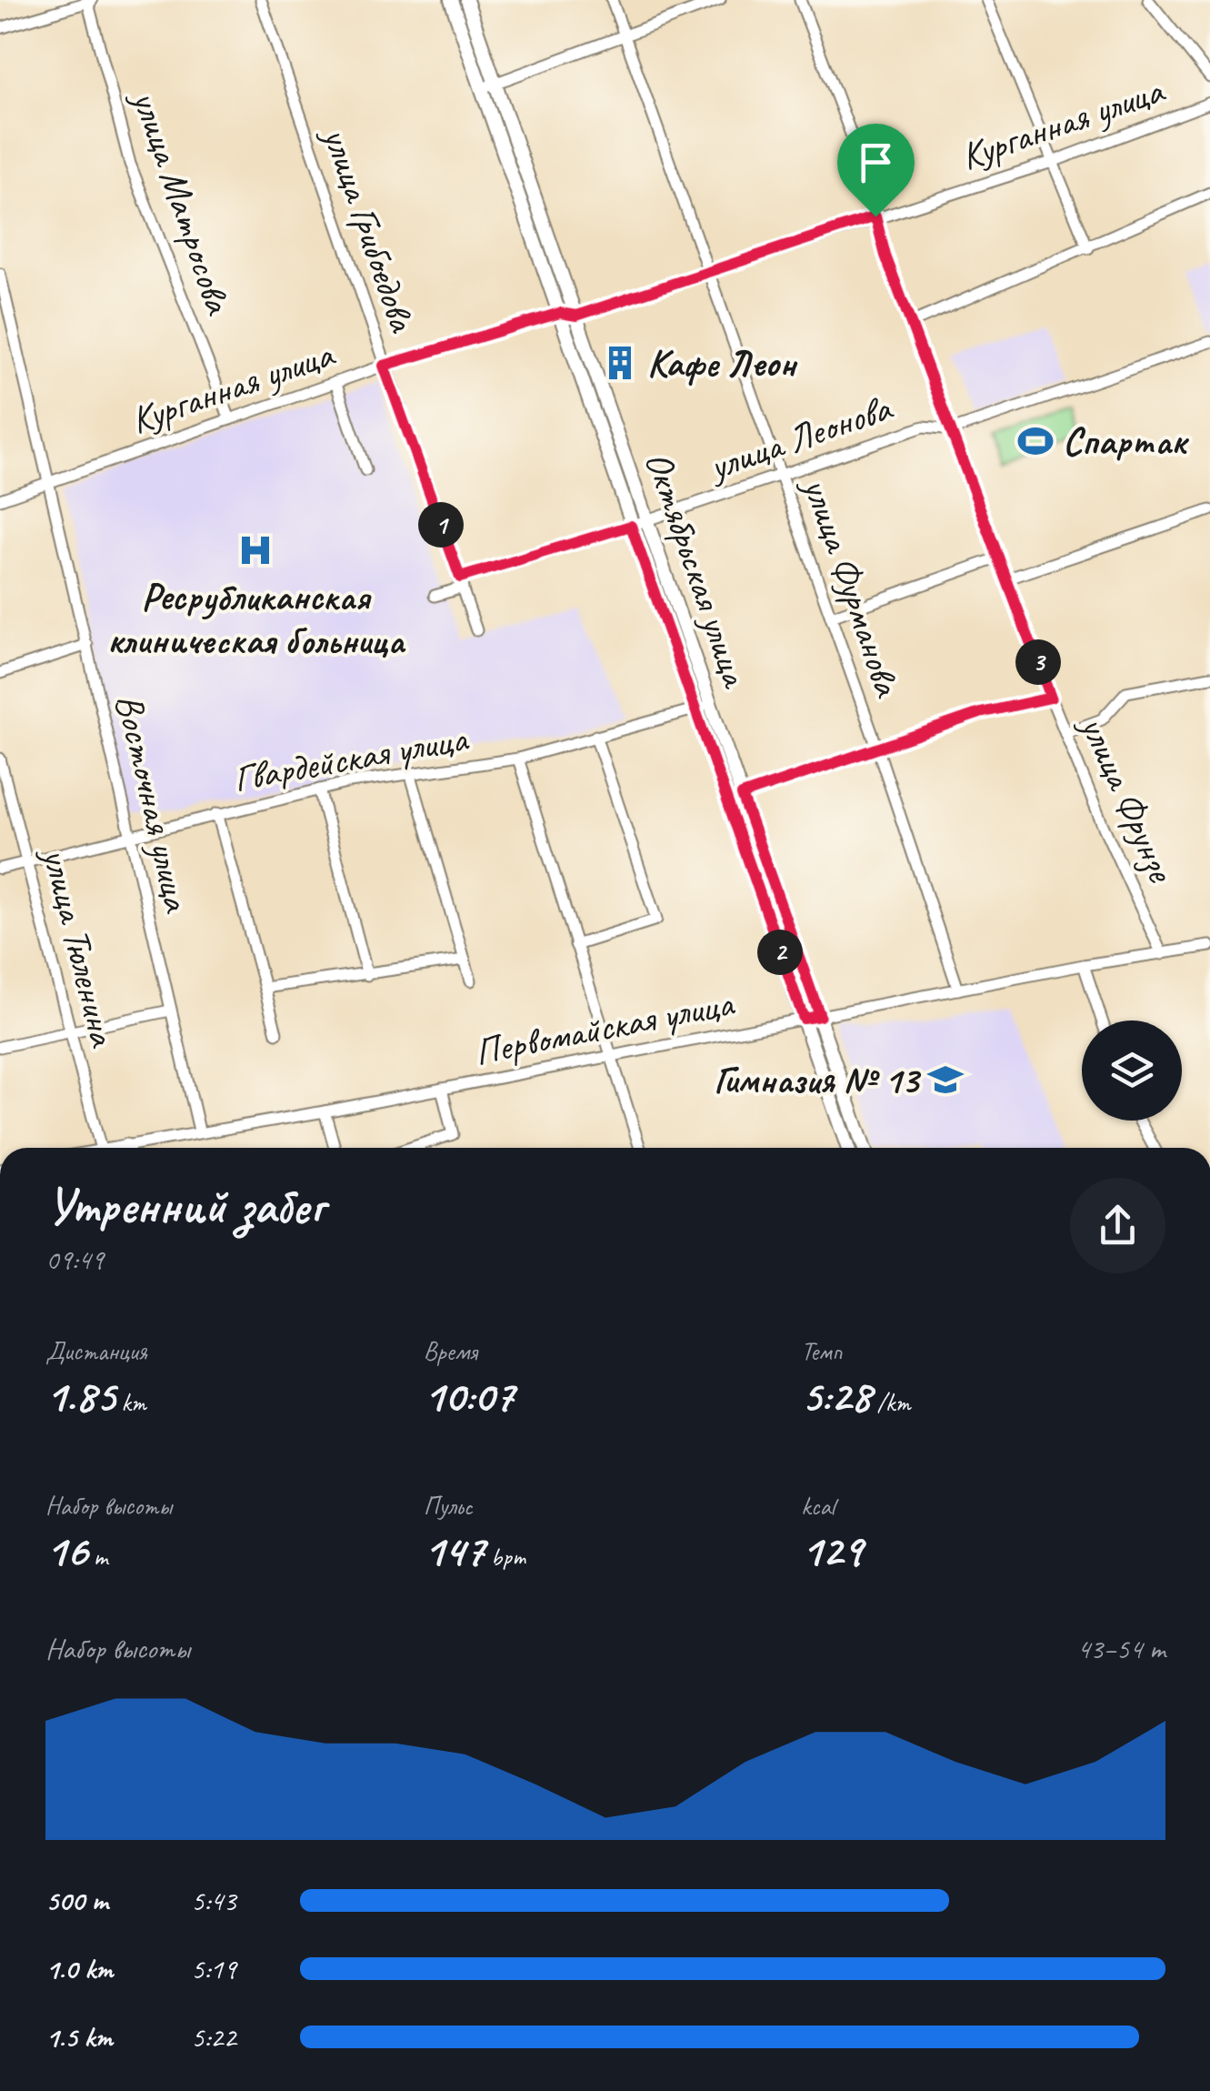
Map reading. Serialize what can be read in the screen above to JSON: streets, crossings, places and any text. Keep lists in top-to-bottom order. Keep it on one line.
{"streets":{"main road":["Октябрьская улица"],"street":["Курганная улица","улица Матросова","улица Грибоедова","улица Леонова","улица Фурманова","Гвардейская улица","улица Фрунзе","Восточная улица","улица Тюленина","Первомайская улица"]},"crossings":[["Курганная улица","улица Матросова"],["Курганная улица","улица Грибоедова"],["Курганная улица","Октябрьская улица"],["Курганная улица","улица Фурманова"],["Курганная улица","улица Фрунзе"],["Курганная улица","Восточная улица"],["улица Грибоедова","улица Леонова"],["улица Леонова","Октябрьская улица"],["улица Леонова","улица Фурманова"],["улица Леонова","улица Фрунзе"],["Октябрьская улица","Гвардейская улица"],["Октябрьская улица","Первомайская улица"],["улица Фурманова","Первомайская улица"],["Гвардейская улица","Восточная улица"],["Гвардейская улица","улица Тюленина"],["улица Фрунзе","Первомайская улица"],["Восточная улица","Первомайская улица"]],"places":{"building":["Кафе Леон"],"sports":["Спартак"],"hospital":["Ресрубликанская клиническая больница"],"school or university":["Гимназия № 13"]},"page":{"pins":["1","3","2"],"heading":["Утренний забег","09:49"],"stats":[["Дистанция","1.85 km"],["Время","10:07"],["Темп","5:28 /km"],["Набор высоты","16 m"],["Пульс","147 bpm"],["kcal","129"]],"chart":["Набор высоты","43–54 m"],"list":[{"name":"500 m","note":"5:43"},{"name":"1.0 km","note":"5:19"},{"name":"1.5 km","note":"5:22"}]}}
